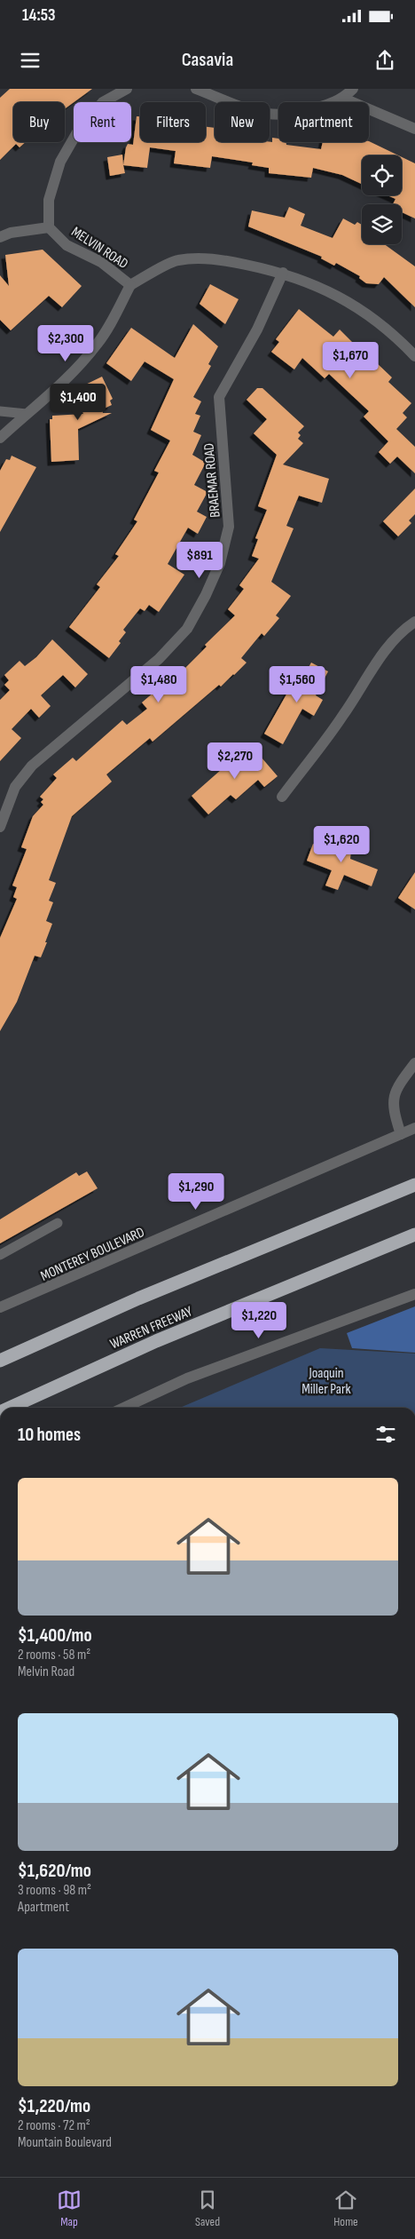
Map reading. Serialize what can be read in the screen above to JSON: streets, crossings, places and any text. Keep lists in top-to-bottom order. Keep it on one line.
{"streets":{"highway":["WARREN FREEWAY"],"street":["MELVIN ROAD","BRAEMAR ROAD","MONTEREY BOULEVARD"]},"parks":["Joaquin Miller Park"],"page":{"status":"14:53","header":"Casavia","chip":["Buy","Rent","Filters","New","Apartment"],"price":["$2,300","$1,670","$1,400","$891","$1,480","$1,560","$2,270","$1,620","$1,290","$1,220"],"heading":"10 homes","list":[{"name":"$1,400/mo","note":"2 rooms · 58 m² · Melvin Road"},{"name":"$1,620/mo","note":"3 rooms · 98 m² · Apartment"},{"name":"$1,220/mo","note":"2 rooms · 72 m² · Mountain Boulevard"}],"tabs":["Map","Saved","Home"]}}
